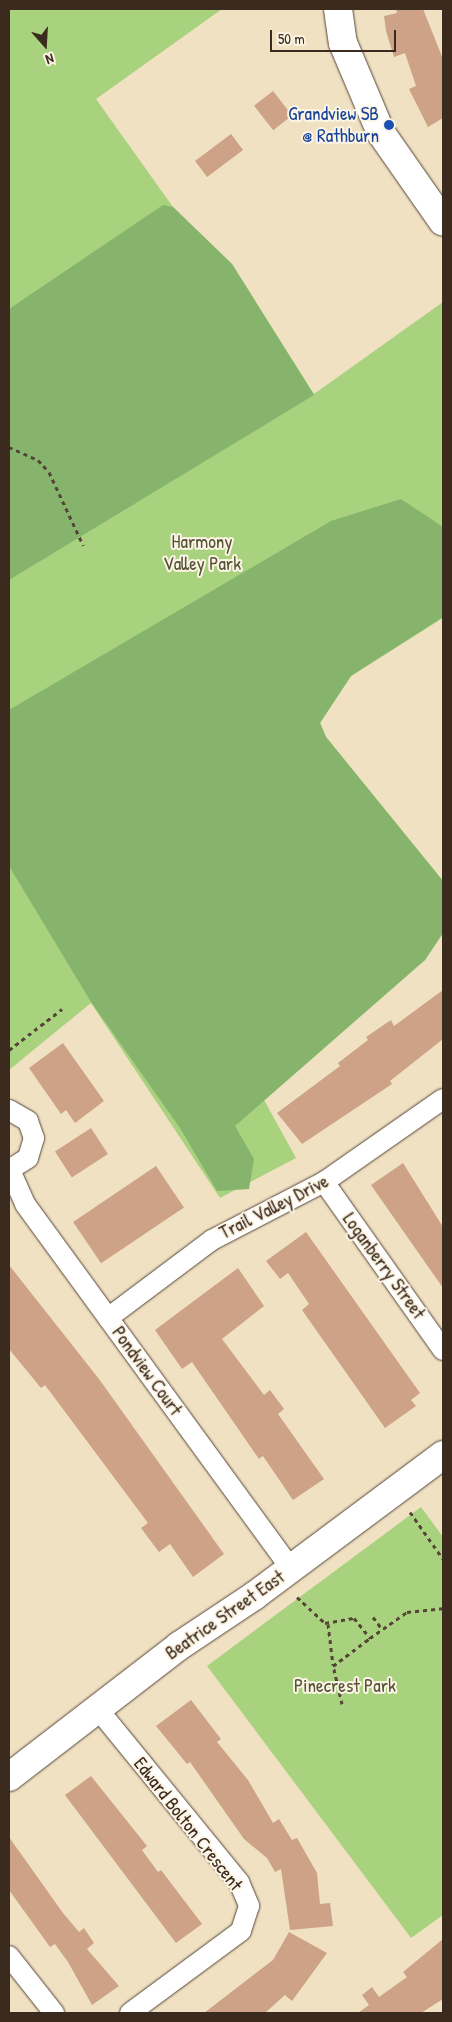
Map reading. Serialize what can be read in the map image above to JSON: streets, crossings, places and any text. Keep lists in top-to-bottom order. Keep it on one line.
{"streets":{"street":["Trail Valley Drive","Loganberry Street","Pondview Court","Beatrice Street East","Edward Bolton Crescent"]},"crossings":[["Trail Valley Drive","Loganberry Street"],["Trail Valley Drive","Pondview Court"],["Pondview Court","Beatrice Street East"],["Beatrice Street East","Edward Bolton Crescent"]],"parks":["Harmony Valley Park","Pinecrest Park"],"places":["Grandview SB @ Rathburn"],"scale_bar":"50 m","north":"bottom"}
